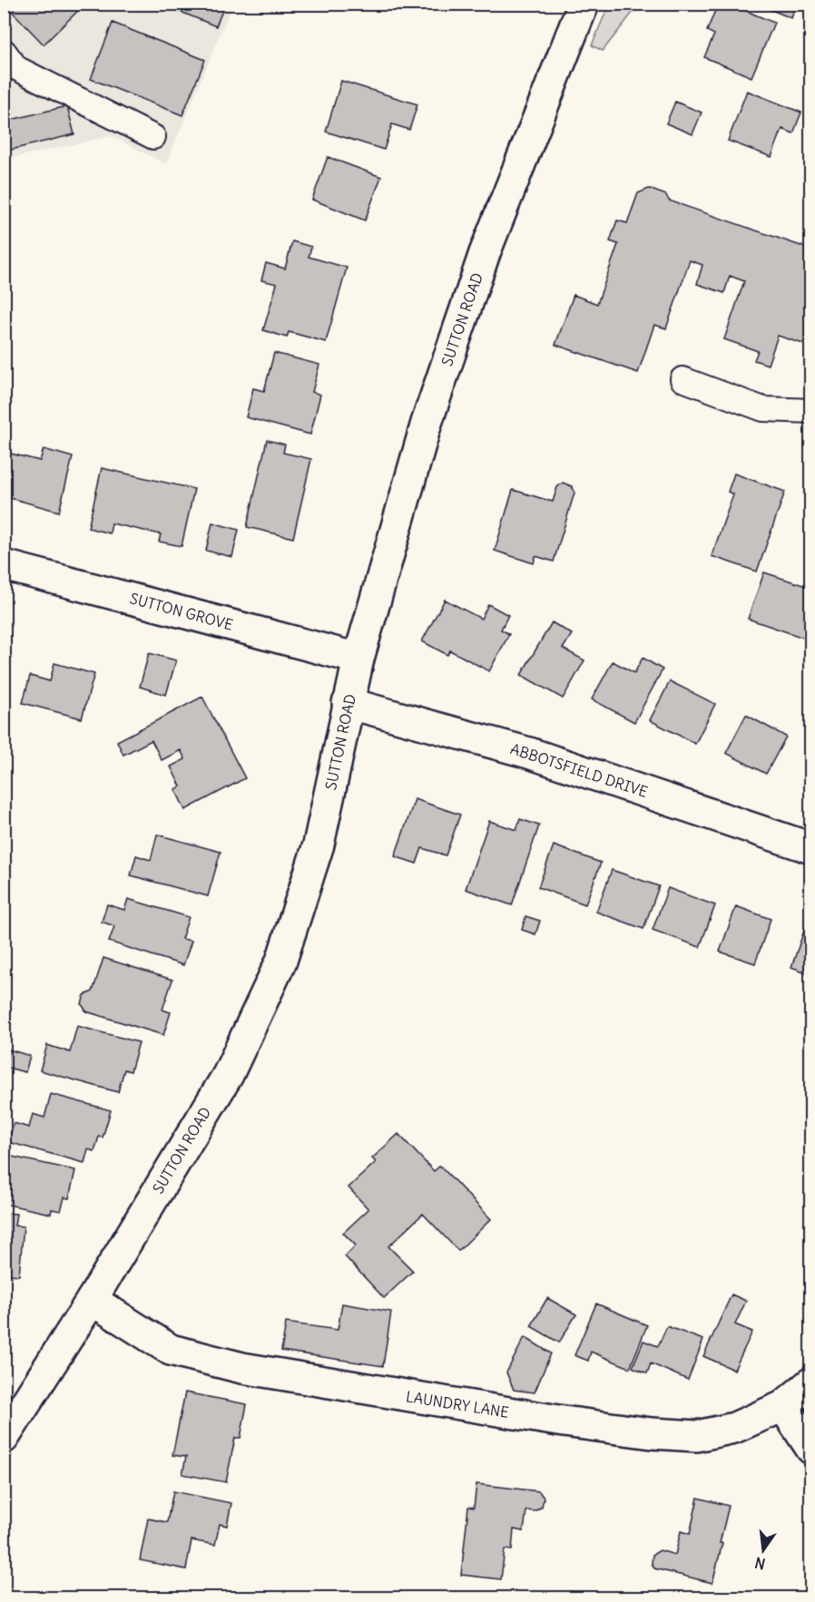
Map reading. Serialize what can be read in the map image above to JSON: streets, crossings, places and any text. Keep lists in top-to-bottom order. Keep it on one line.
{"streets":{"street":["SUTTON ROAD","SUTTON GROVE","ABBOTSFIELD DRIVE","LAUNDRY LANE"]},"crossings":[["SUTTON ROAD","SUTTON GROVE"],["SUTTON ROAD","ABBOTSFIELD DRIVE"],["SUTTON ROAD","LAUNDRY LANE"]],"north":"bottom"}
